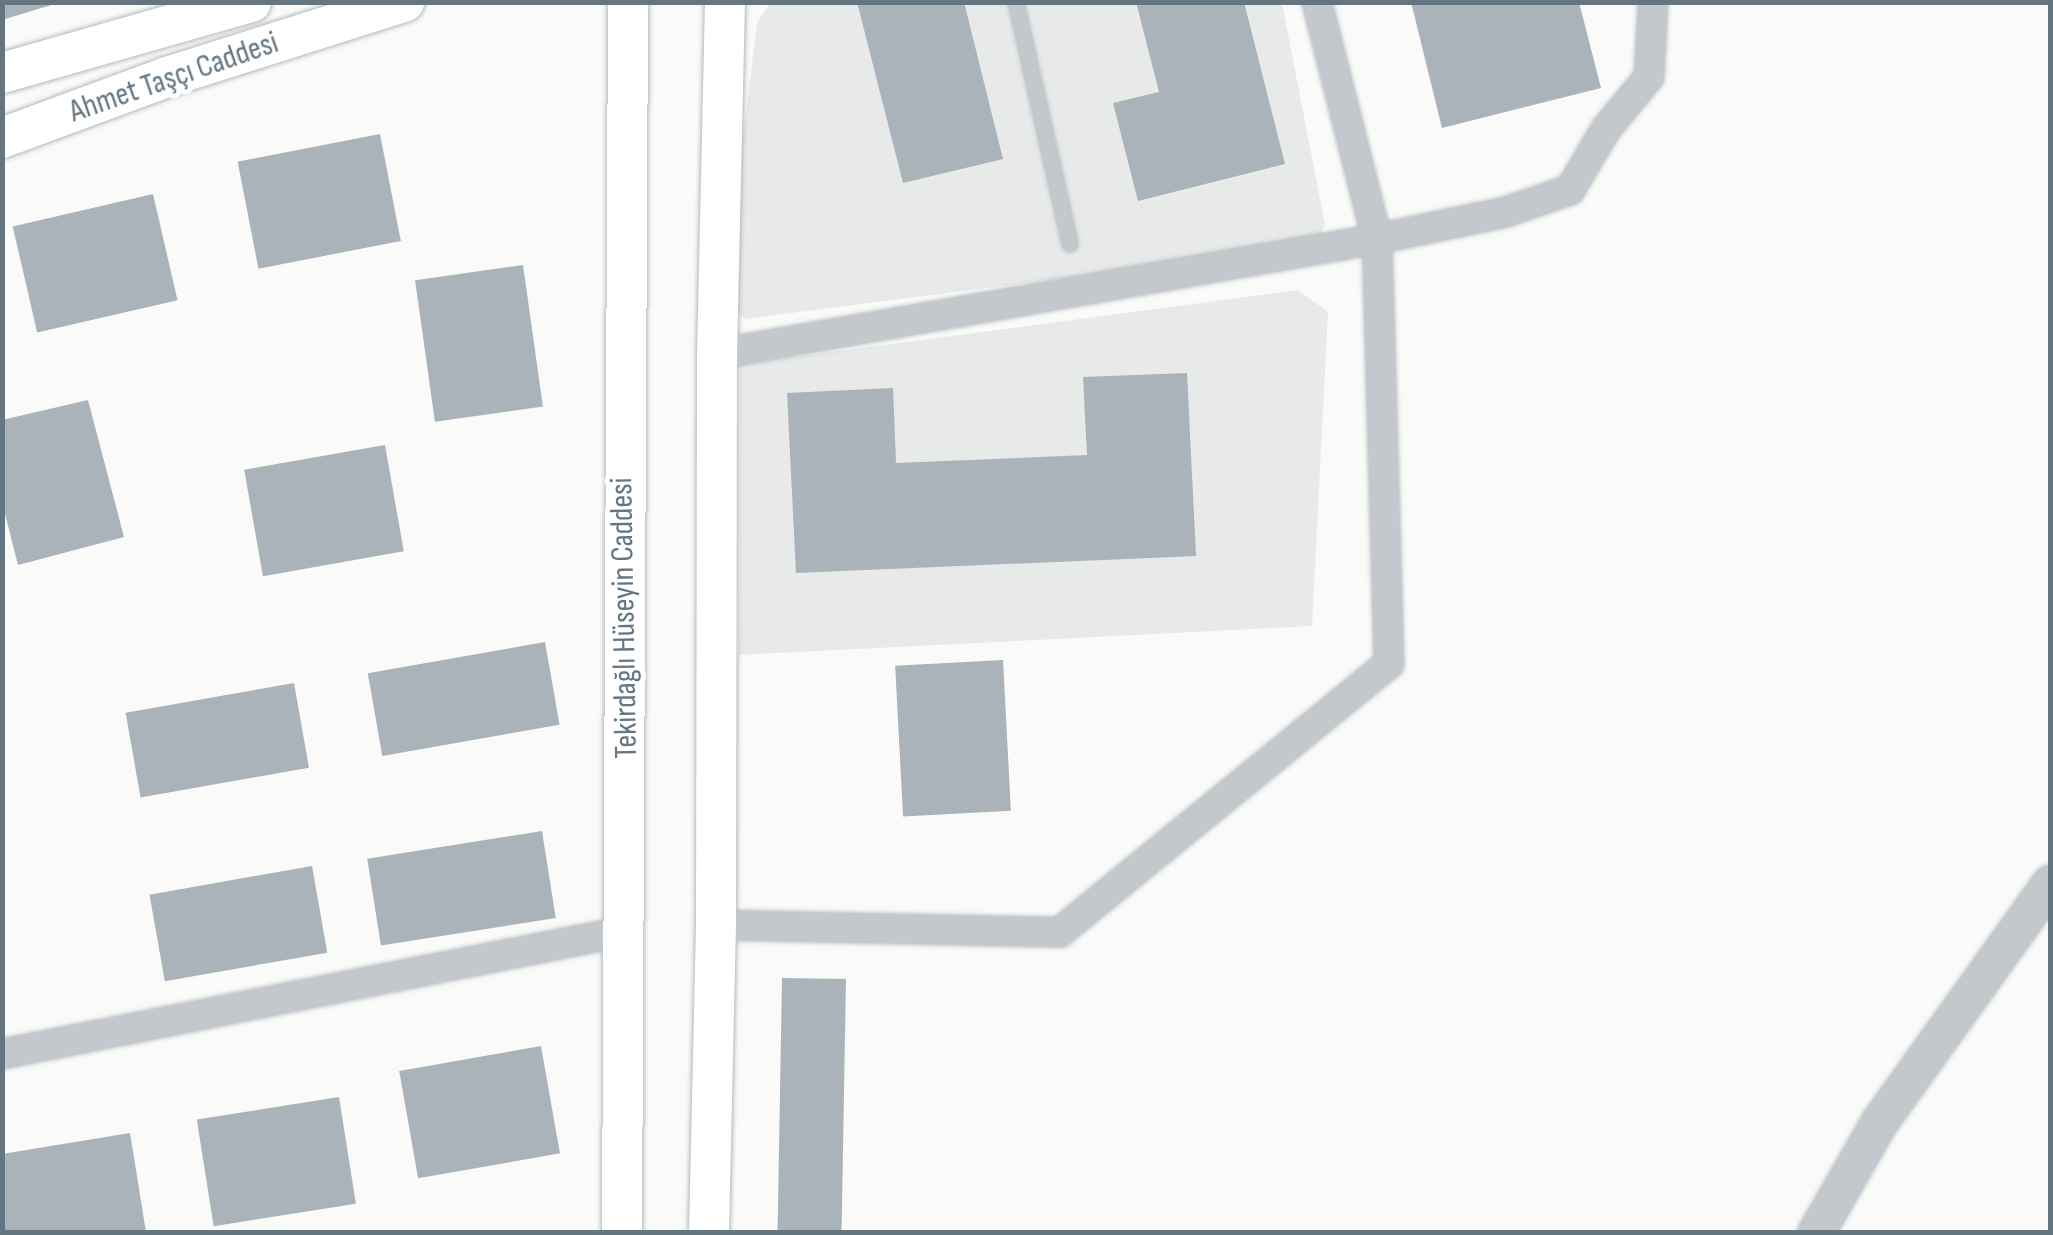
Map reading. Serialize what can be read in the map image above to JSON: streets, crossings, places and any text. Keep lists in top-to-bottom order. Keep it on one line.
{"streets":{"main road":["Ahmet Taşçı Caddesi","Tekirdağlı Hüseyin Caddesi"]}}
